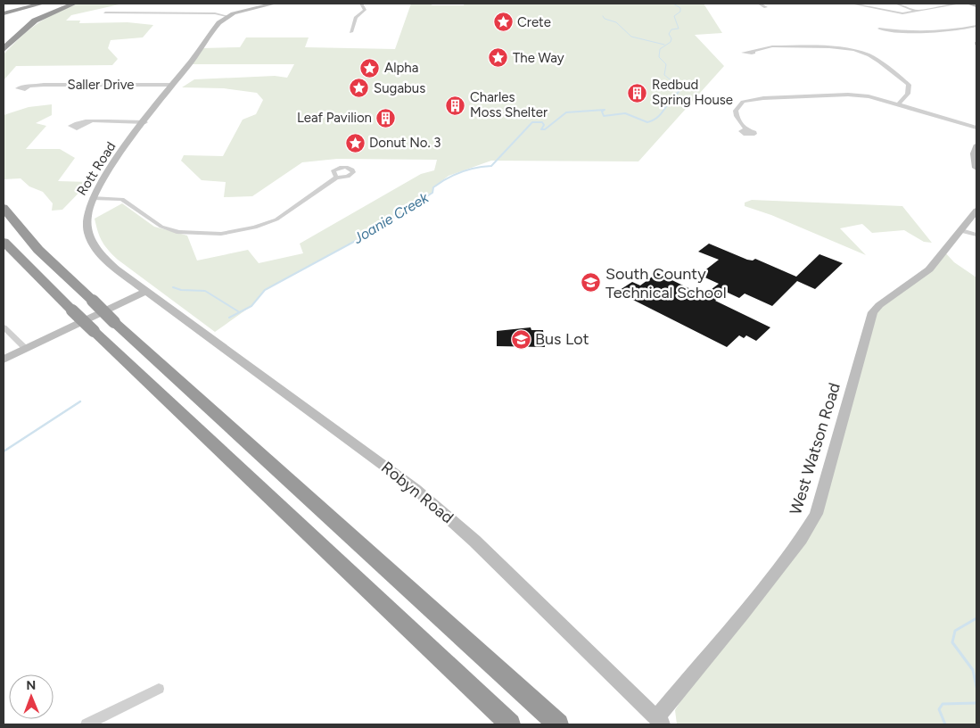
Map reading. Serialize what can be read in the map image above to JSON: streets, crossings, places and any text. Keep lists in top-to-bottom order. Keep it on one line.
{"streets":{"street":["Saller Drive","Rott Road","West Watson Road","Robyn Road"]},"crossings":[["Saller Drive","Rott Road"],["Rott Road","Robyn Road"],["West Watson Road","Robyn Road"]],"water":["Joanie Creek"],"places":{"place":["Crete","The Way","Alpha","Sugabus","Donut No. 3"],"building":["Redbud Spring House","Charles Moss Shelter","Leaf Pavilion"],"school or university":["South County Technical School","Bus Lot"]},"north":"top"}
